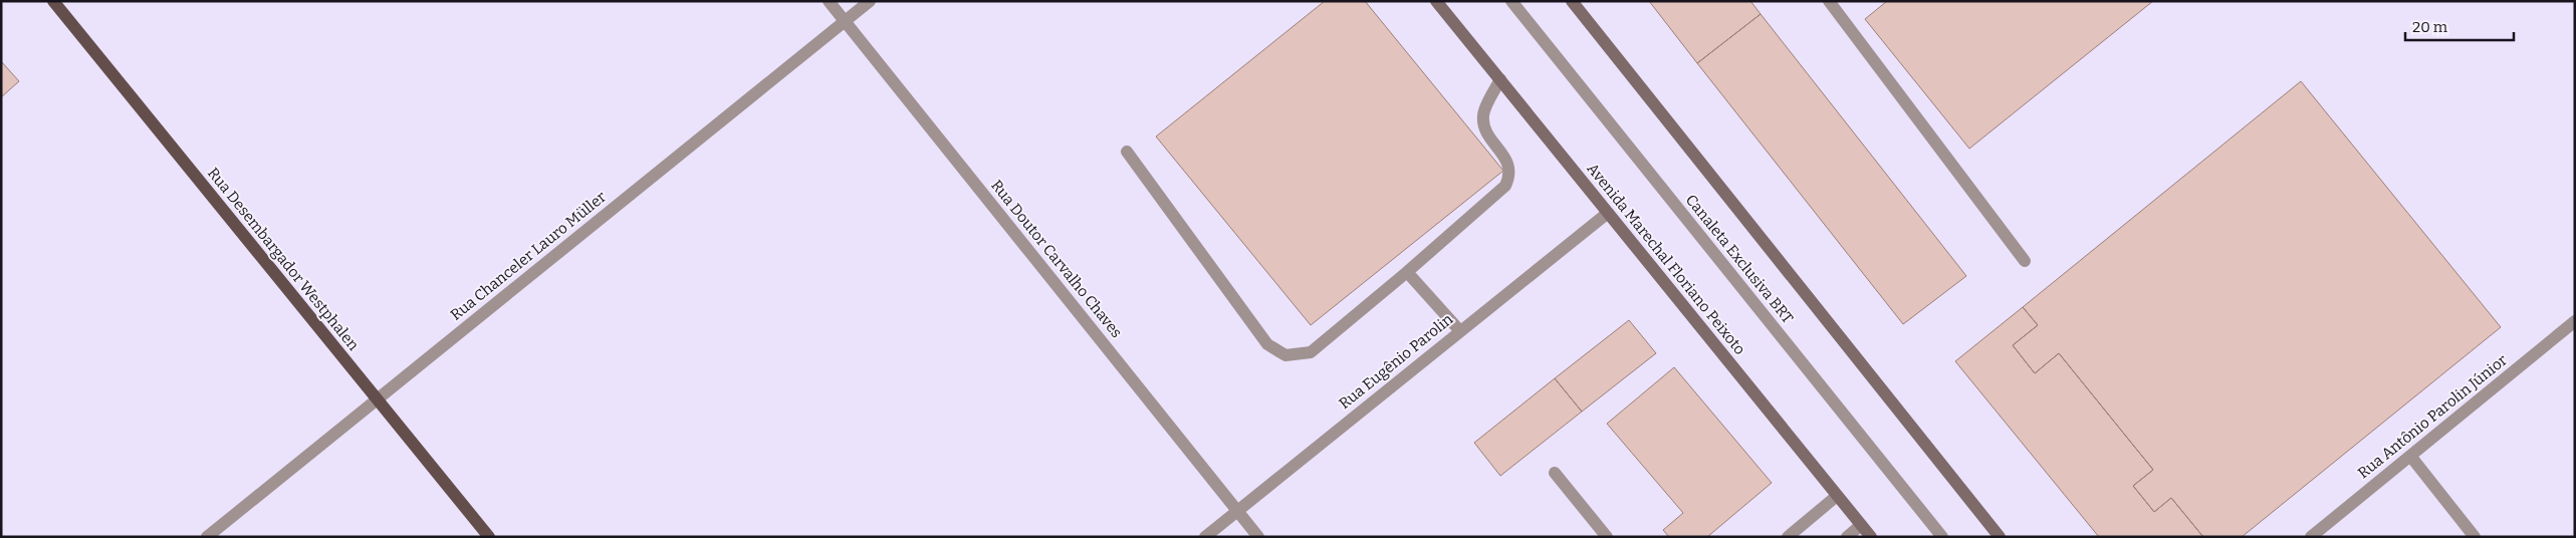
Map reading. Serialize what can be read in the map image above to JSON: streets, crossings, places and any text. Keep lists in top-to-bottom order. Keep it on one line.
{"streets":{"main road":["Rua Desembargador Westphalen"],"street":["Rua Chanceler Lauro Müller","Rua Doutor Carvalho Chaves","Avenida Marechal Floriano Peixoto","Canaleta Exclusiva BRT","Rua Eugênio Parolin","Rua Antônio Parolin Júnior"]},"crossings":[["Rua Chanceler Lauro Müller","Rua Desembargador Westphalen"],["Rua Chanceler Lauro Müller","Rua Doutor Carvalho Chaves"],["Rua Doutor Carvalho Chaves","Rua Eugênio Parolin"],["Avenida Marechal Floriano Peixoto","Rua Eugênio Parolin"]],"scale_bar":"20 m"}
